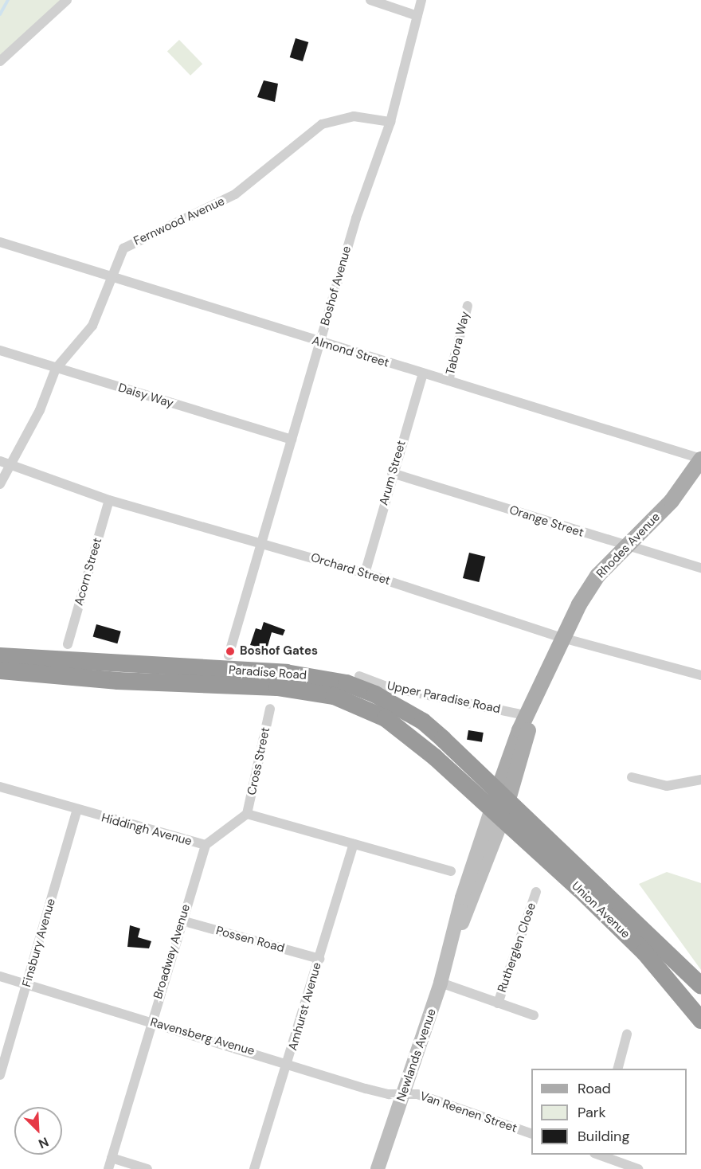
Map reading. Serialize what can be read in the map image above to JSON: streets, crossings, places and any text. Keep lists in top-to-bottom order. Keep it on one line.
{"streets":{"highway":["Paradise Road","Union Avenue"],"main road":["Rhodes Avenue","Newlands Avenue"],"street":["Fernwood Avenue","Boshof Avenue","Tabora Way","Almond Street","Daisy Way","Arum Street","Orange Street","Orchard Street","Acorn Street","Upper Paradise Road","Cross Street","Hiddingh Avenue","Possen Road","Finsbury Avenue","Rutherglen Close","Broadway Avenue","Amhurst Avenue","Ravensberg Avenue","Van Reenen Street"]},"crossings":[["Fernwood Avenue","Boshof Avenue"],["Fernwood Avenue","Almond Street"],["Fernwood Avenue","Daisy Way"],["Fernwood Avenue","Orchard Street"],["Boshof Avenue","Almond Street"],["Boshof Avenue","Daisy Way"],["Boshof Avenue","Orchard Street"],["Tabora Way","Almond Street"],["Almond Street","Arum Street"],["Almond Street","Rhodes Avenue"],["Arum Street","Orange Street"],["Arum Street","Orchard Street"],["Orange Street","Rhodes Avenue"],["Rhodes Avenue","Orchard Street"],["Rhodes Avenue","Paradise Road"],["Rhodes Avenue","Upper Paradise Road"],["Rhodes Avenue","Union Avenue"],["Rhodes Avenue","Newlands Avenue"],["Orchard Street","Acorn Street"],["Paradise Road","Union Avenue"],["Paradise Road","Newlands Avenue"],["Cross Street","Hiddingh Avenue"],["Hiddingh Avenue","Finsbury Avenue"],["Hiddingh Avenue","Broadway Avenue"],["Union Avenue","Newlands Avenue"],["Possen Road","Broadway Avenue"],["Possen Road","Amhurst Avenue"],["Finsbury Avenue","Ravensberg Avenue"],["Broadway Avenue","Ravensberg Avenue"],["Amhurst Avenue","Ravensberg Avenue"],["Ravensberg Avenue","Newlands Avenue"],["Ravensberg Avenue","Van Reenen Street"],["Newlands Avenue","Van Reenen Street"]],"places":["Boshof Gates"],"legend":["Road","Park","Building"],"north":"bottom right"}
